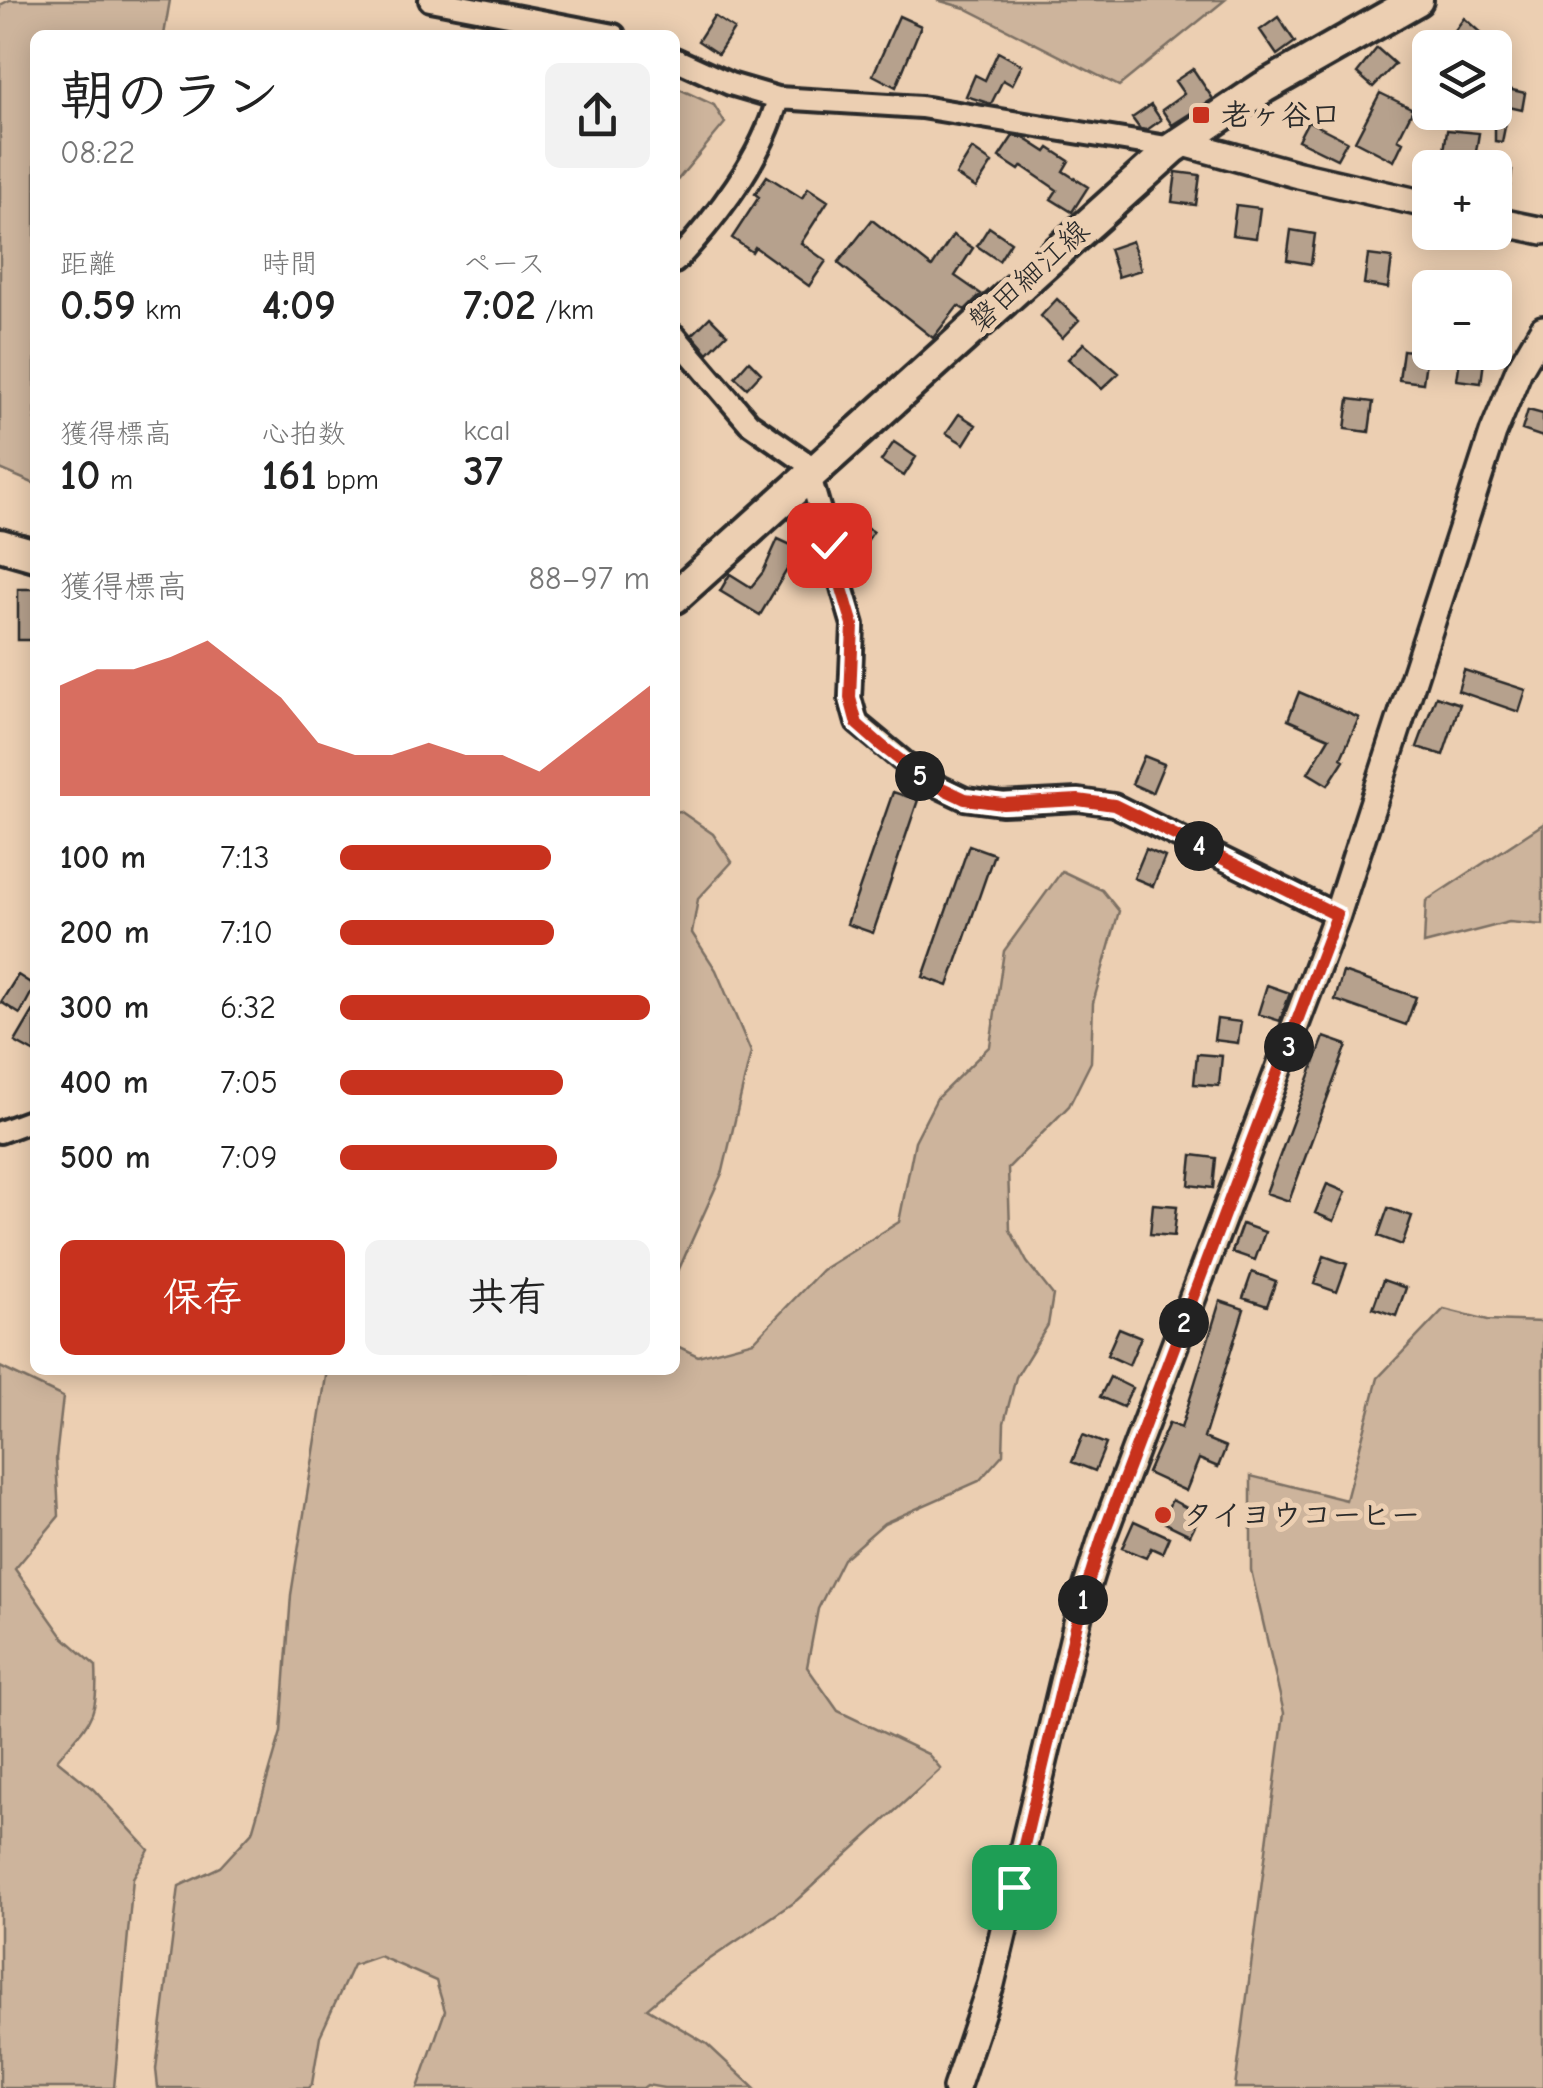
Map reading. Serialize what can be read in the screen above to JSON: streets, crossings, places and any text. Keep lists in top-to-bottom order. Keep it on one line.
{"streets":{"main road":["磐田細江線"]},"places":{"transit":["老ヶ谷口"],"other":["タイヨウコーヒー"]},"page":{"map_buttons":["+","−"],"heading":["朝のラン","08:22"],"stats":[["距離","0.59 km"],["時間","4:09"],["ペース","7:02 /km"],["獲得標高","10 m"],["心拍数","161 bpm"],["kcal","37"]],"chart":["獲得標高","88–97 m"],"pins":["5","4","3","2","1"],"list":[{"name":"100 m","note":"7:13"},{"name":"200 m","note":"7:10"},{"name":"300 m","note":"6:32"},{"name":"400 m","note":"7:05"},{"name":"500 m","note":"7:09"}],"buttons":["保存","共有"]}}
